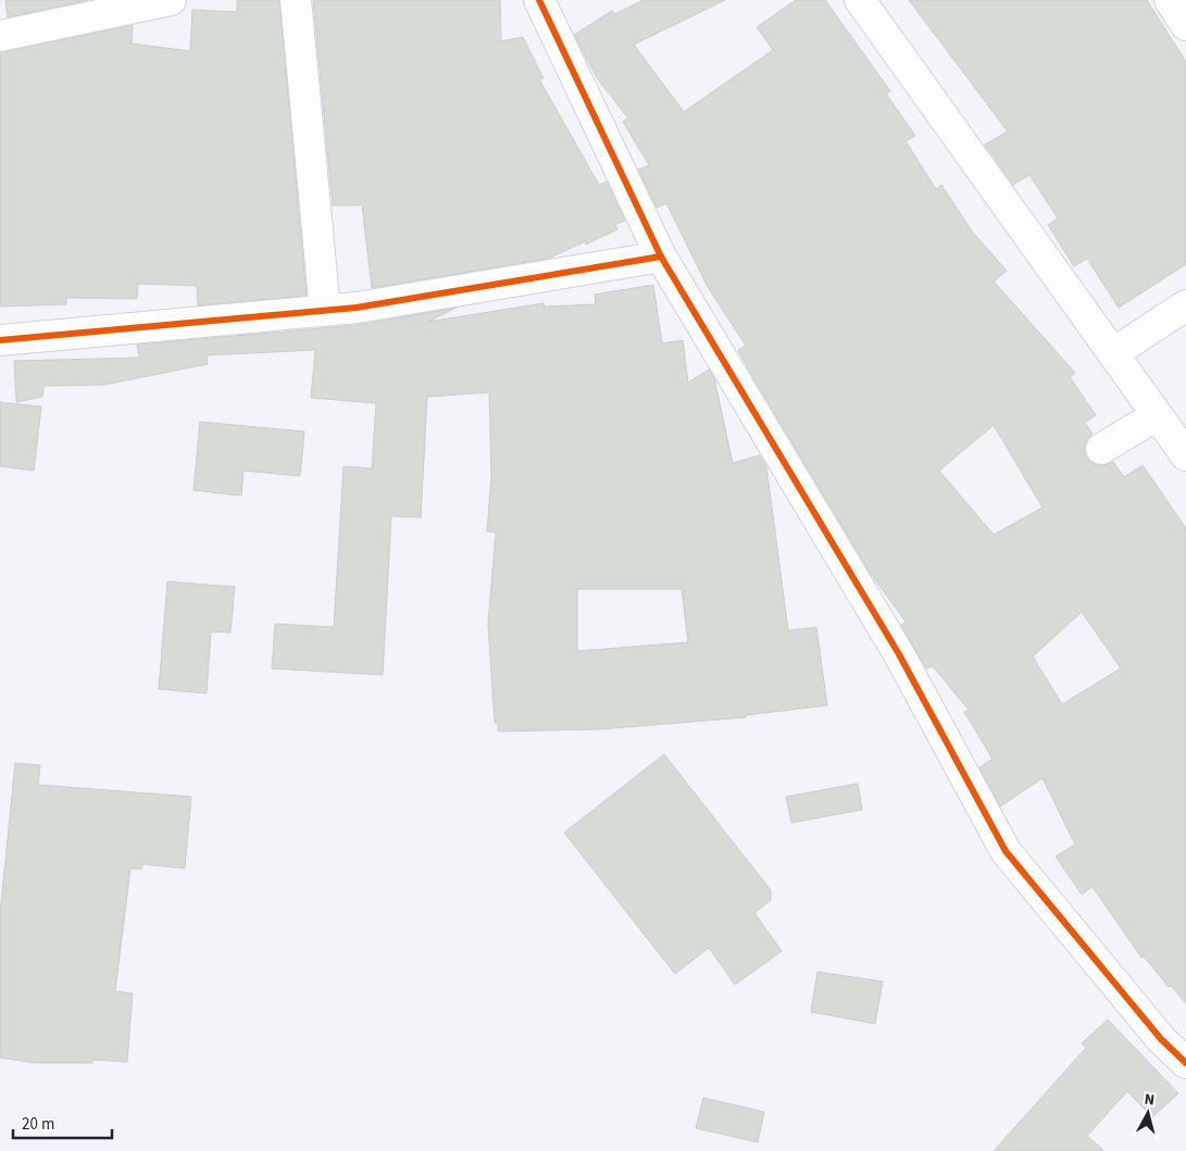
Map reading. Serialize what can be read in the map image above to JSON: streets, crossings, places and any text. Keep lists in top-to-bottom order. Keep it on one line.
{"scale_bar":"20 m","north":"top"}
